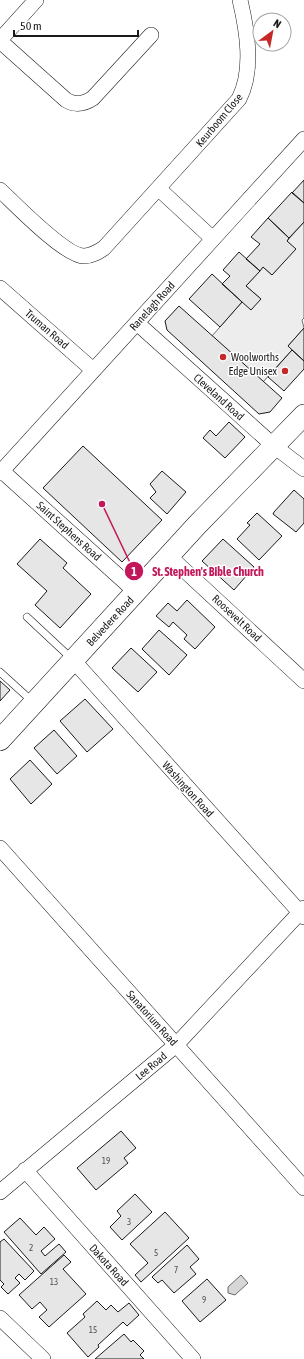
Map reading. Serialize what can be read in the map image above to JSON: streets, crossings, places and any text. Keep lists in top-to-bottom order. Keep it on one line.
{"streets":{"main road":["Belvedere Road"],"street":["Keurboom Close","Ranelagh Road","Truman Road","Cleveland Road","Saint Stephens Road","Roosevelt Road","Washington Road","Sanatorium Road","Lee Road","Dakota Road"]},"crossings":[["Ranelagh Road","Truman Road"],["Ranelagh Road","Cleveland Road"],["Ranelagh Road","Saint Stephens Road"],["Cleveland Road","Belvedere Road"],["Saint Stephens Road","Belvedere Road"],["Roosevelt Road","Belvedere Road"],["Belvedere Road","Washington Road"],["Washington Road","Lee Road"],["Sanatorium Road","Lee Road"],["Lee Road","Dakota Road"]],"places":["Woolworths","Edge Unisex","St. Stephen's Bible Church"],"house_numbers":["19","3","2","5","7","13","9","15"],"scale_bar":"50 m","north":"top right"}
